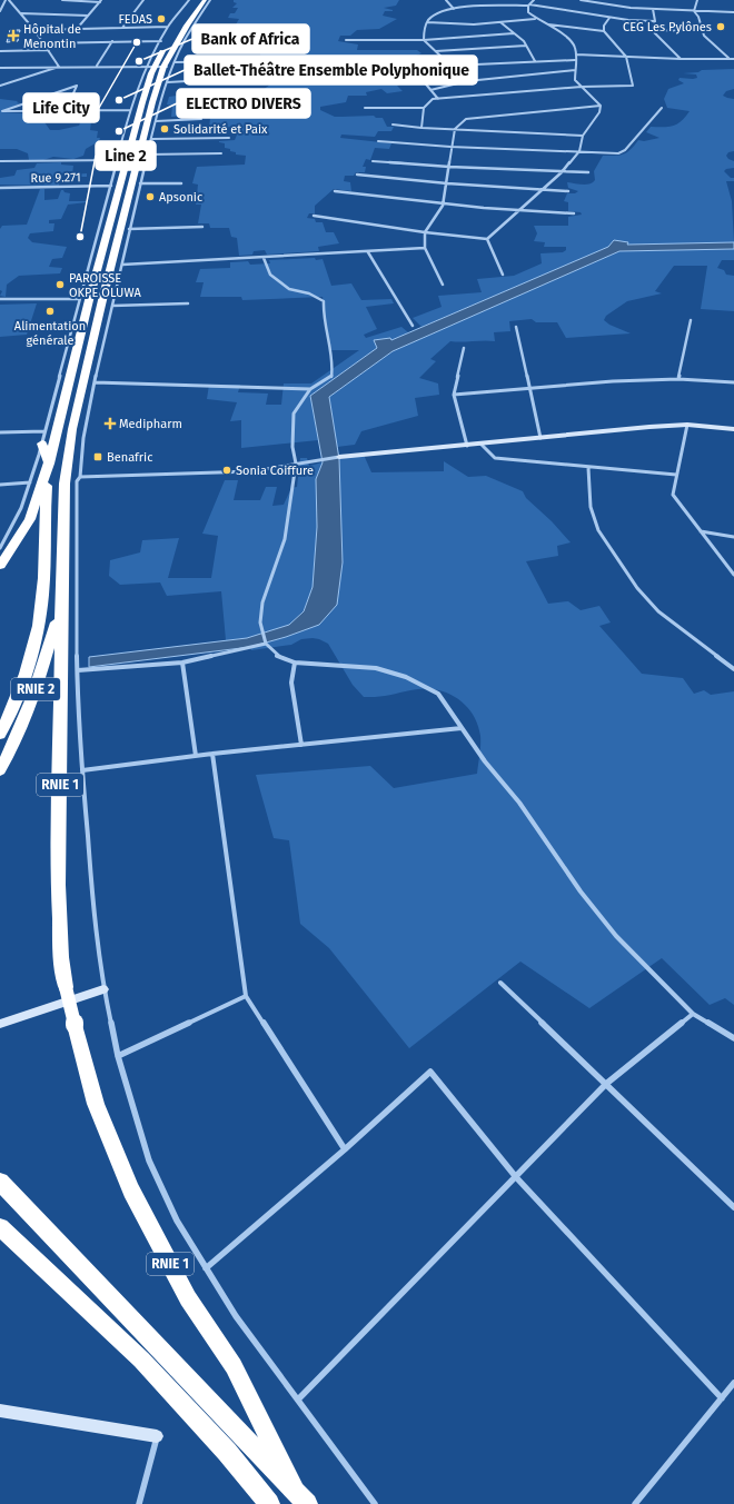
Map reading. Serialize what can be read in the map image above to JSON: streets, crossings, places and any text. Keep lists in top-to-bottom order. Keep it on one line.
{"streets":{"highway":["RNIE 2","RNIE 1"],"street":["Rue 9.271"]},"crossings":[["RNIE 2","RNIE 1"]],"places":{"other":["FEDAS","CEG Les Pylônes","Life City","Bank of Africa","Ballet-Théâtre Ensemble Polyphonique","Solidarité et Paix","ELECTRO DIVERS","Apsonic","Line 2","PAROISSE OKPE OLUWA","Alimentation générale","Sonia Coiffure"],"health":["Hôpital de Menontin","Medipharm"],"transit":["Benafric"]}}
